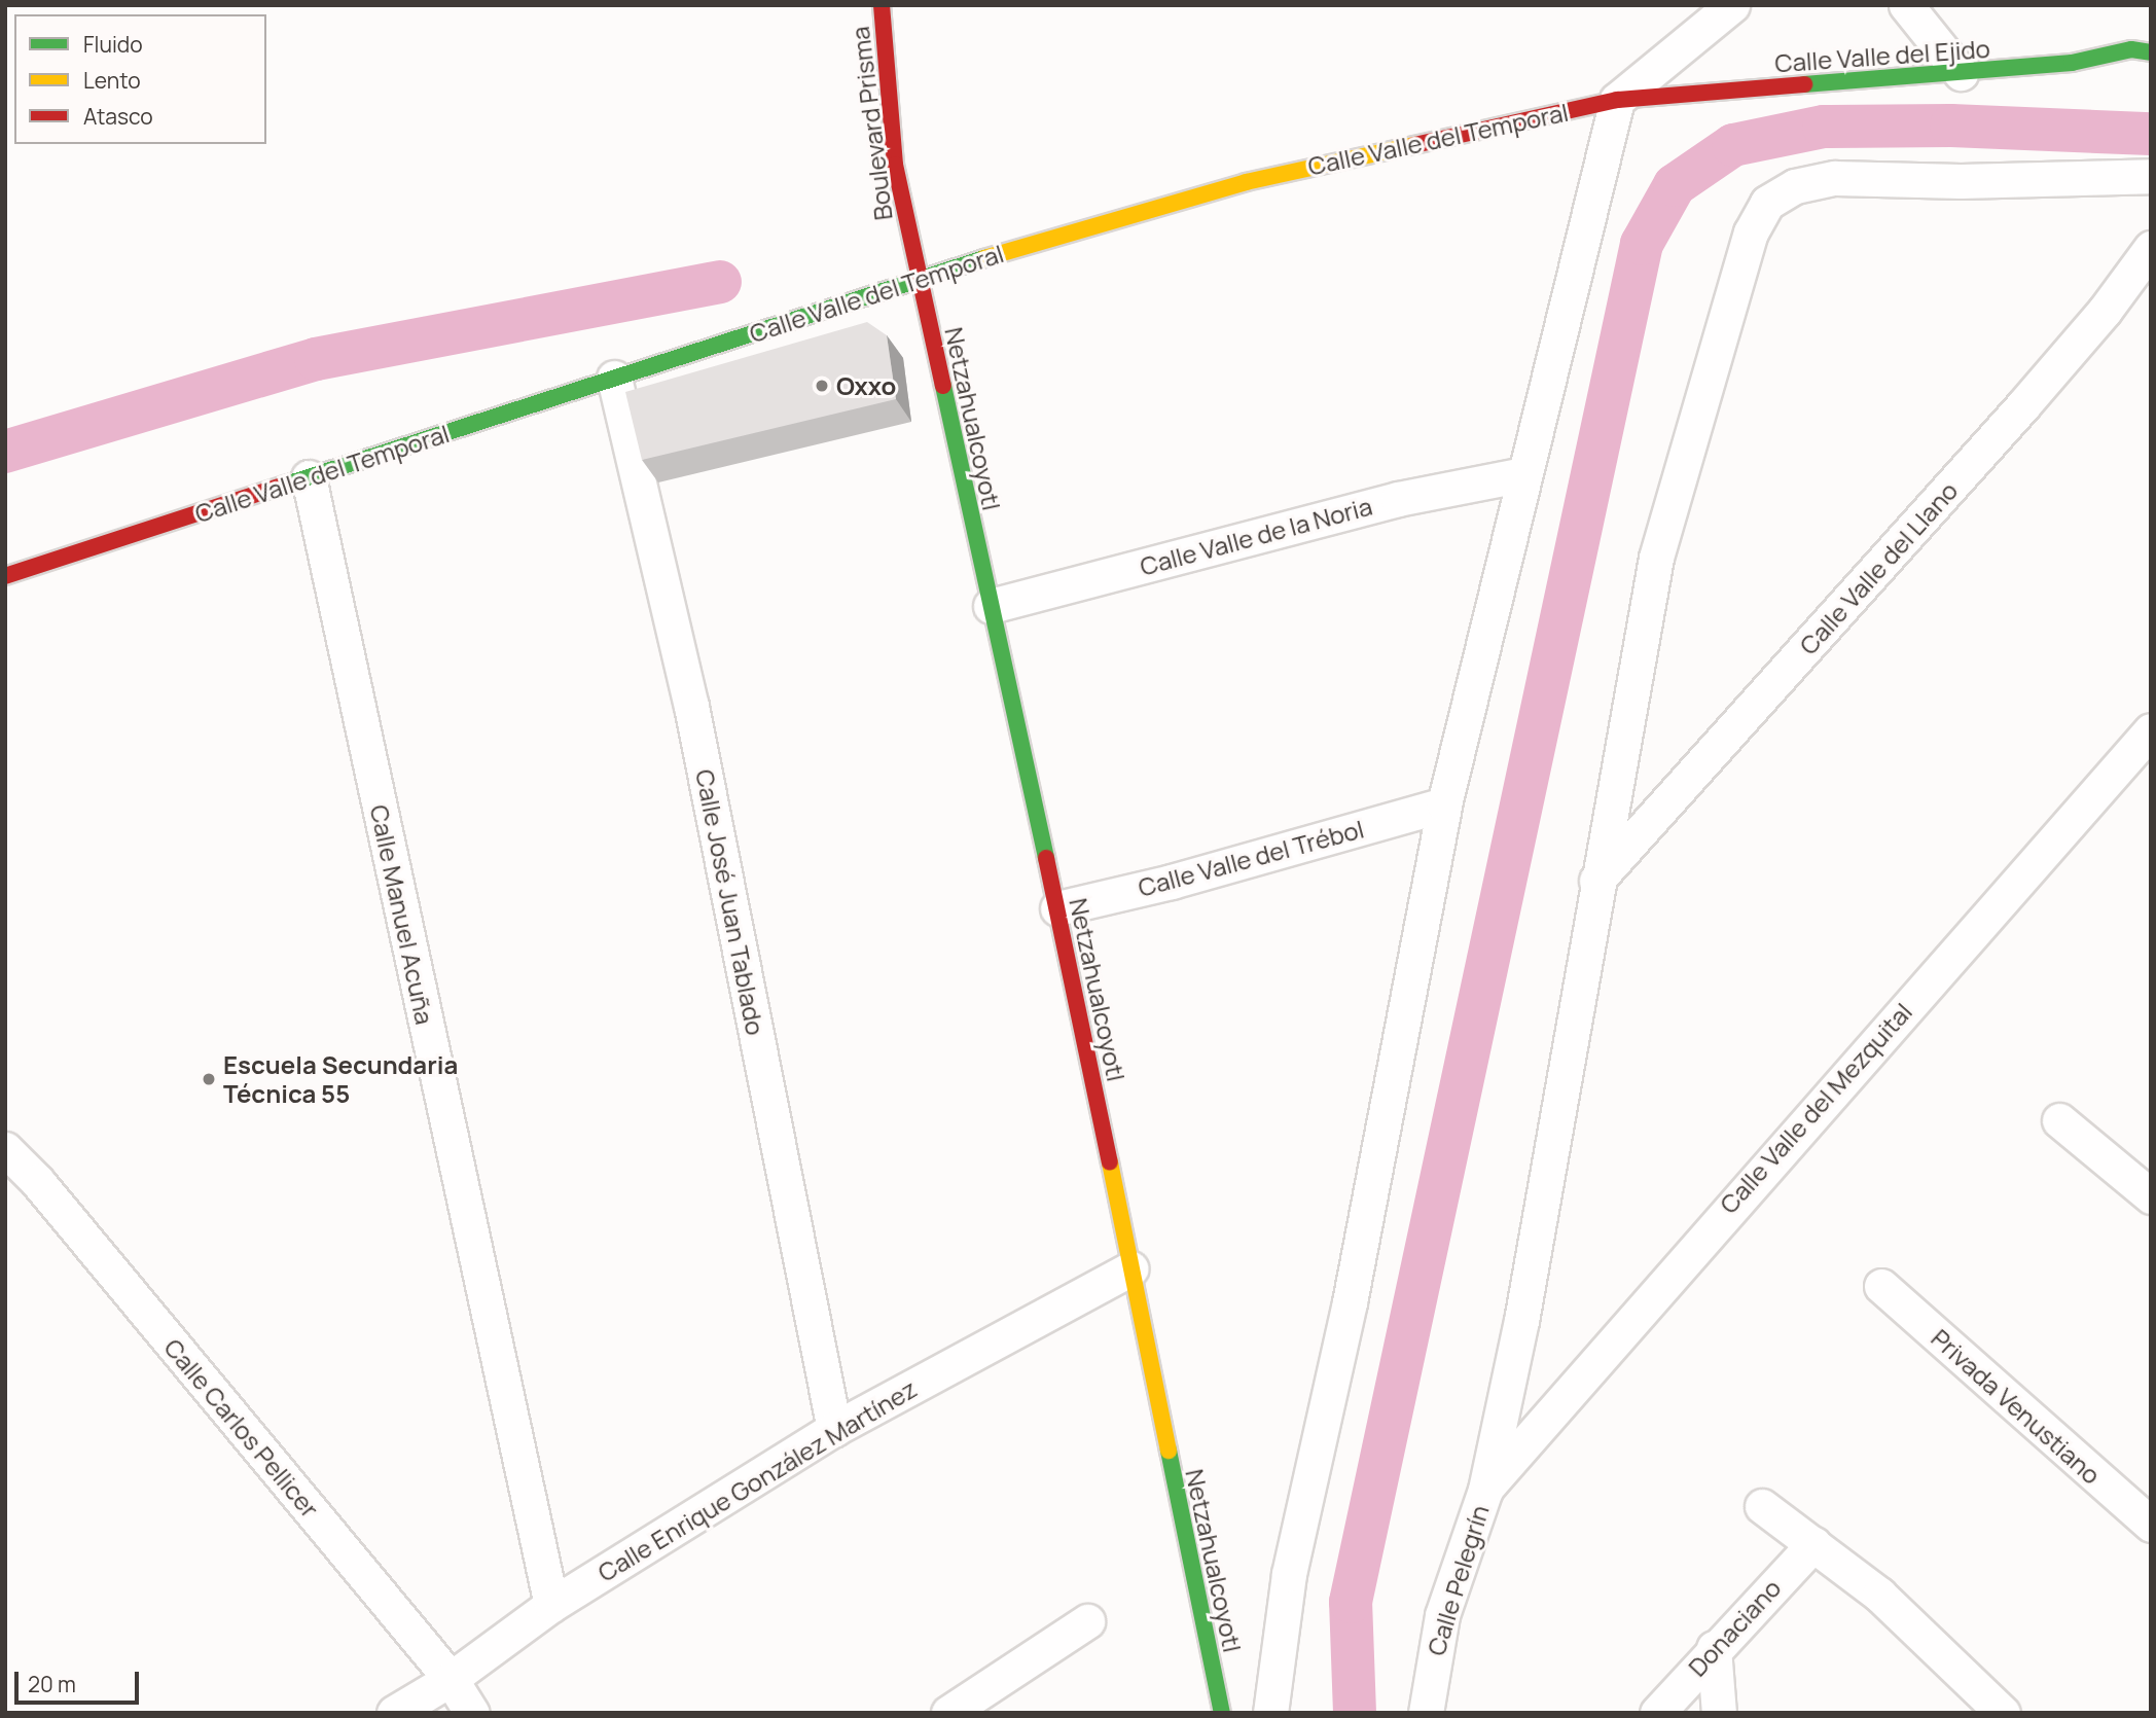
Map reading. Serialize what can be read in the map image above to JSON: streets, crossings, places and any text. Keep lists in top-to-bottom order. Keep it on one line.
{"streets":{"street":["Calle Valle del Ejido","Boulevard Prisma","Calle Valle del Temporal","Netzahualcoyotl","Calle Valle de la Noria","Calle Valle del Llano","Calle Valle del Trébol","Calle José Juan Tablado","Calle Manuel Acuña","Calle Valle del Mezquital","Privada Venustiano","Calle Carlos Pellicer","Calle Enrique González Martínez","Calle Pelegrín","Donaciano"]},"crossings":[["Calle Valle del Ejido","Calle Valle del Temporal"],["Boulevard Prisma","Calle Valle del Temporal"],["Boulevard Prisma","Netzahualcoyotl"],["Calle Valle del Temporal","Netzahualcoyotl"],["Calle Valle del Temporal","Calle José Juan Tablado"],["Calle Valle del Temporal","Calle Manuel Acuña"],["Netzahualcoyotl","Calle Valle de la Noria"],["Netzahualcoyotl","Calle Valle del Trébol"],["Netzahualcoyotl","Calle Enrique González Martínez"],["Calle José Juan Tablado","Calle Enrique González Martínez"],["Calle Manuel Acuña","Calle Enrique González Martínez"],["Calle Valle del Mezquital","Calle Pelegrín"],["Calle Carlos Pellicer","Calle Enrique González Martínez"]],"places":["Oxxo","Escuela Secundaria Técnica 55"],"legend":["Fluido","Lento","Atasco"],"scale_bar":"20 m"}
